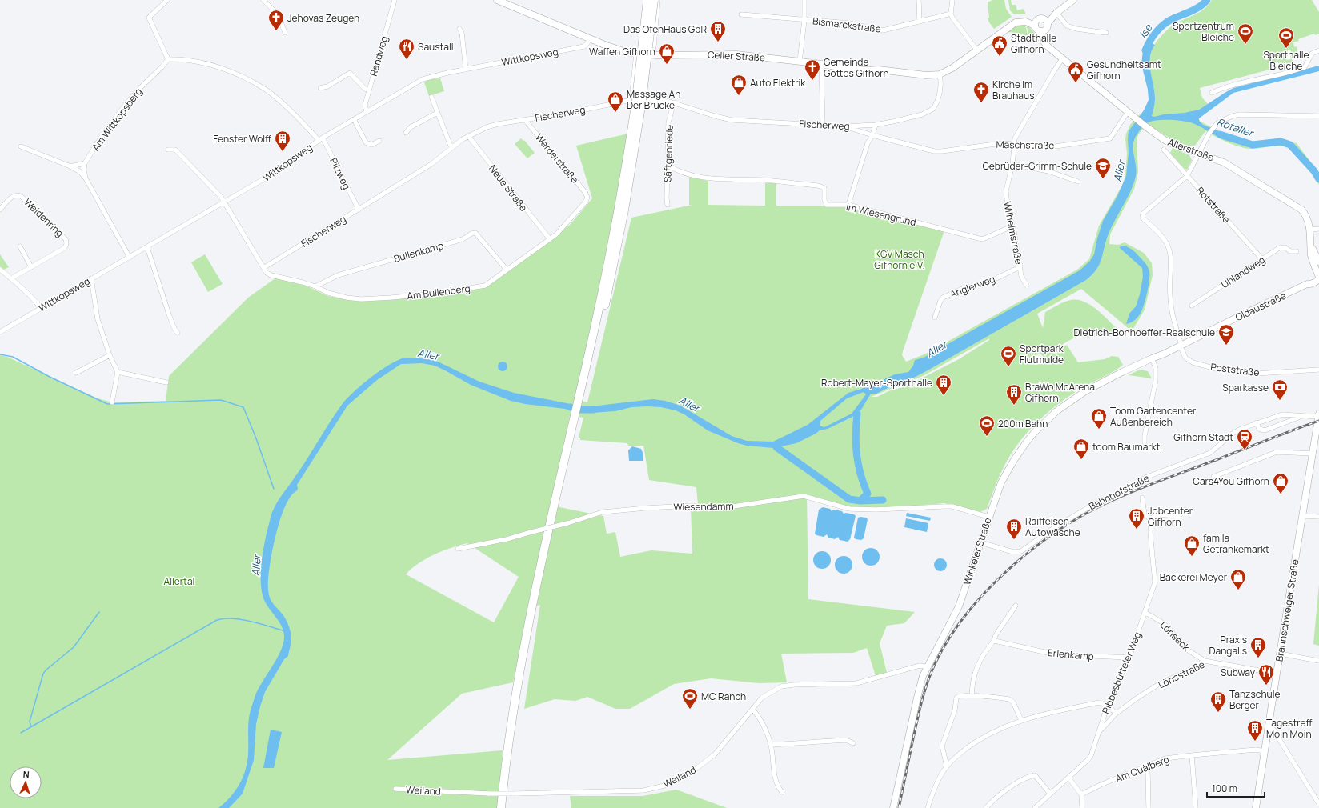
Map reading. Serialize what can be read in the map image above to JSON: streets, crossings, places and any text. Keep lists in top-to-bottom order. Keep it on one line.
{"streets":{"street":["Bismarckstraße","Randweg","Celler Straße","Wittkopsweg","Fischerweg","Am Wittkopsberg","Maschstraße","Allerstraße","Säftgenriede","Werderstraße","Pilzweg","Neue Straße","Rotstraße","Im Wiesengrund","Weidenring","Wilhelmstraße","Bullenkamp","Uhlandweg","Anglerweg","Am Bullenberg","Oldaustraße","Poststraße","Bahnhofstraße","Wiesendamm","Winkeler Straße","Braunschweiger Straße","Lönseck","Erlenkamp","Ribbesbütteler Weg","Lönsstraße","Am Quälberg","Weiland"]},"crossings":[["Randweg","Wittkopsweg"],["Celler Straße","Wittkopsweg"],["Celler Straße","Fischerweg"],["Celler Straße","Allerstraße"],["Wittkopsweg","Pilzweg"],["Fischerweg","Maschstraße"],["Fischerweg","Säftgenriede"],["Fischerweg","Werderstraße"],["Fischerweg","Pilzweg"],["Fischerweg","Neue Straße"],["Fischerweg","Am Bullenberg"],["Maschstraße","Allerstraße"],["Maschstraße","Wilhelmstraße"],["Allerstraße","Wilhelmstraße"],["Allerstraße","Oldaustraße"],["Säftgenriede","Im Wiesengrund"],["Werderstraße","Am Bullenberg"],["Neue Straße","Am Bullenberg"],["Rotstraße","Uhlandweg"],["Rotstraße","Poststraße"],["Im Wiesengrund","Wilhelmstraße"],["Wilhelmstraße","Anglerweg"],["Bullenkamp","Am Bullenberg"],["Oldaustraße","Poststraße"],["Oldaustraße","Winkeler Straße"],["Bahnhofstraße","Winkeler Straße"],["Bahnhofstraße","Braunschweiger Straße"],["Wiesendamm","Winkeler Straße"],["Winkeler Straße","Weiland"],["Braunschweiger Straße","Lönsstraße"],["Braunschweiger Straße","Am Quälberg"],["Lönseck","Ribbesbütteler Weg"],["Lönseck","Lönsstraße"],["Erlenkamp","Ribbesbütteler Weg"],["Ribbesbütteler Weg","Lönsstraße"]],"water":["Ise","Rotaller","Aller"],"parks":["KGV Masch Gifhorn e.V.","Allertal"],"places":{"church":["Jehovas Zeugen","Gemeinde Gottes Gifhorn","Kirche im Brauhaus"],"building":["Das OfenHaus GbR","Fenster Wolff","Robert-Mayer-Sporthalle","BraWo McArena Gifhorn","Jobcenter Gifhorn","Raiffeisen Autowäsche","Praxis Dangalis","Tanzschule Berger","Tagestreff Moin Moin"],"sports":["Sportzentrum Bleiche","Sporthalle Bleiche","Sportpark Flutmulde","200m Bahn","MC Ranch"],"public building":["Stadthalle Gifhorn","Gesundheitsamt Gifhorn"],"restaurant":["Saustall","Subway"],"shop":["Waffen Gifhorn","Auto Elektrik","Massage An Der Brücke","Toom Gartencenter Außenbereich","toom Baumarkt","Cars4You Gifhorn","famila Getränkemarkt","Bäckerei Meyer"],"school or university":["Gebrüder-Grimm-Schule","Dietrich-Bonhoeffer-Realschule"],"bank":["Sparkasse"],"station":["Gifhorn Stadt"]},"scale_bar":"100 m","north":"top"}
